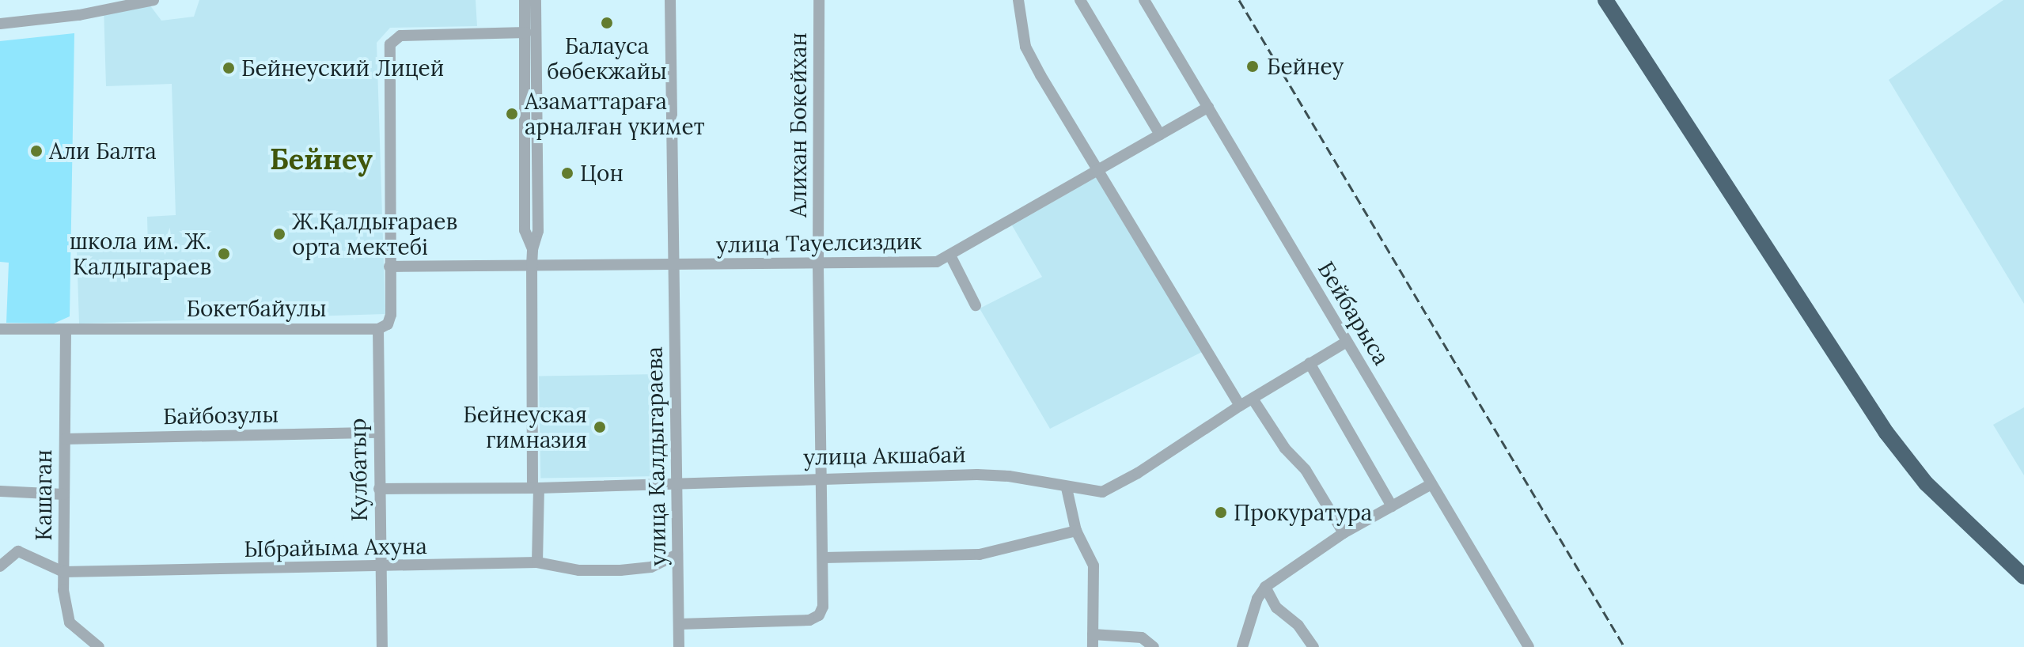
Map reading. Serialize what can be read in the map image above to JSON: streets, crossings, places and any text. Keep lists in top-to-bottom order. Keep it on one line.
{"streets":{"street":["Алихан Бокейхан","улица Тауелсиздик","Бокетбайулы","Бейбарыса","Байбозулы","улица Акшабай","улица Калдыгараева","Кулбатыр","Кашаган","Ыбрайыма Ахуна"]},"crossings":[["Алихан Бокейхан","улица Тауелсиздик"],["Алихан Бокейхан","улица Акшабай"],["Алихан Бокейхан","улица Калдыгараева"],["улица Тауелсиздик","Бейбарыса"],["улица Тауелсиздик","улица Калдыгараева"],["Бокетбайулы","Кулбатыр"],["Бокетбайулы","Кашаган"],["Бейбарыса","улица Акшабай"],["Байбозулы","Кулбатыр"],["Байбозулы","Кашаган"],["улица Акшабай","улица Калдыгараева"],["улица Акшабай","Кулбатыр"],["улица Калдыгараева","Ыбрайыма Ахуна"],["Кулбатыр","Ыбрайыма Ахуна"],["Кашаган","Ыбрайыма Ахуна"]],"districts":["Бейнеу"],"places":["Балауса бөбекжайы","Бейнеу","Бейнеуский Лицей","Азаматтараға арналған үкимет","Али Балта","Цон","Ж.Қалдығараев орта мектебі","школа им. Ж. Калдыгараев","Бейнеуская гимназия","Прокуратура"]}
